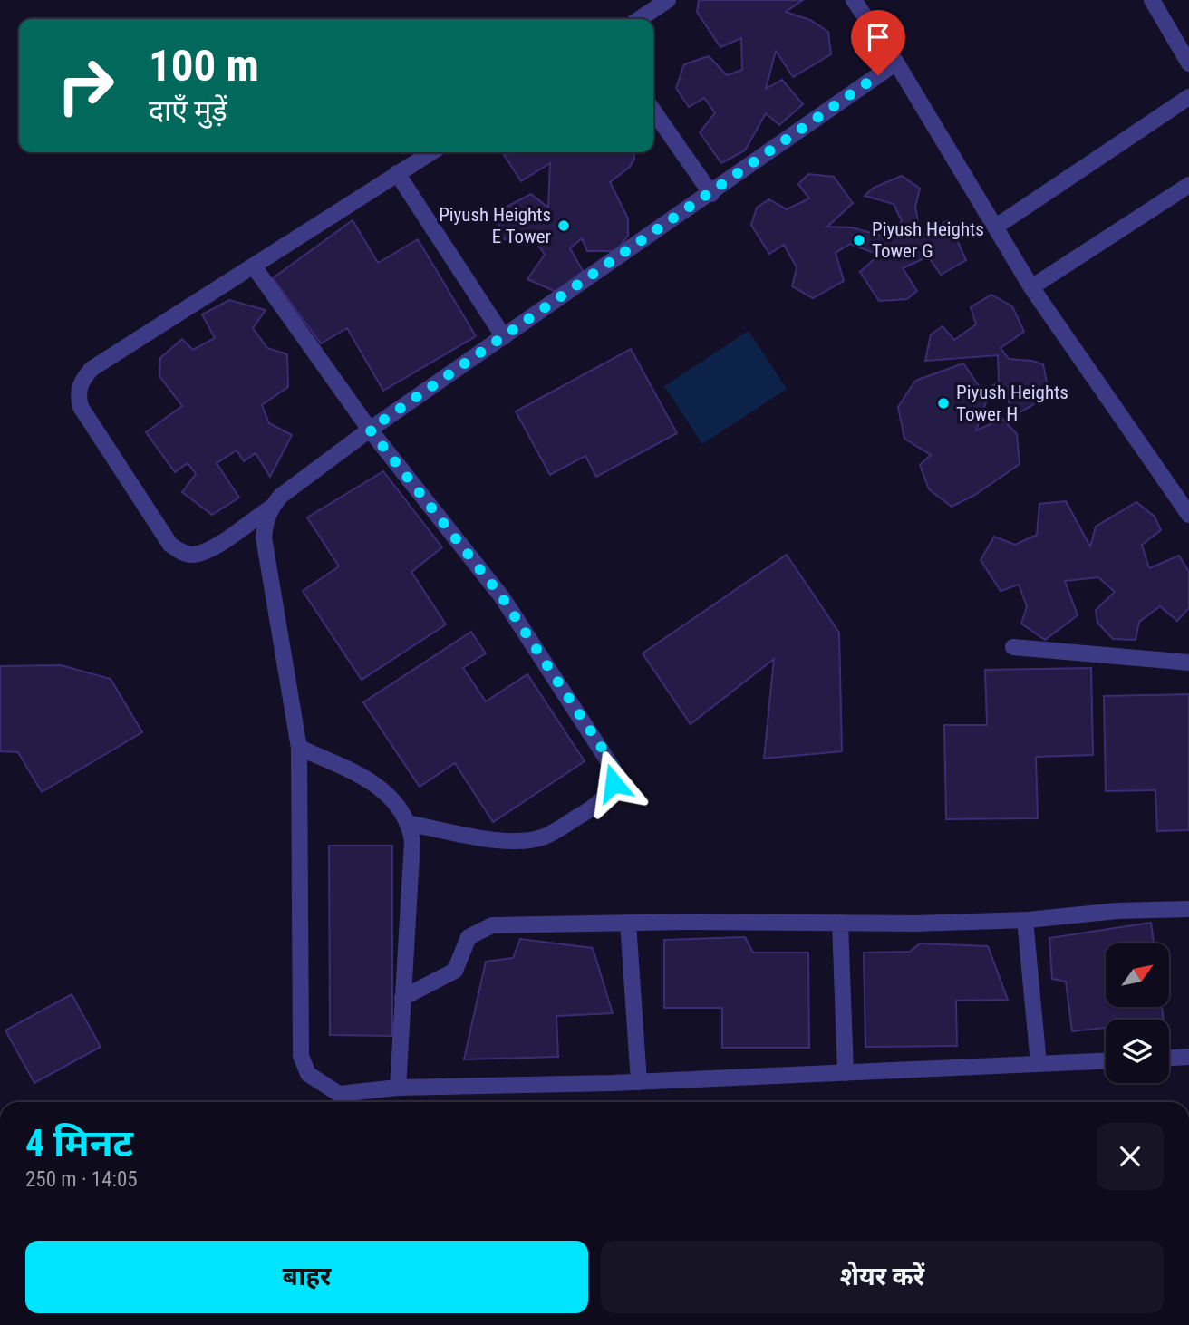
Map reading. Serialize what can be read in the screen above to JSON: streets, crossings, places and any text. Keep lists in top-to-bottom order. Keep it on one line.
{"places":["Piyush Heights E Tower","Piyush Heights Tower G","Piyush Heights Tower H"],"north":"top right","page":{"turn":["100 m","दाएँ मुड़ें"],"heading":["4 मिनट","250 m · 14:05"],"buttons":["बाहर","शेयर करें"]}}
